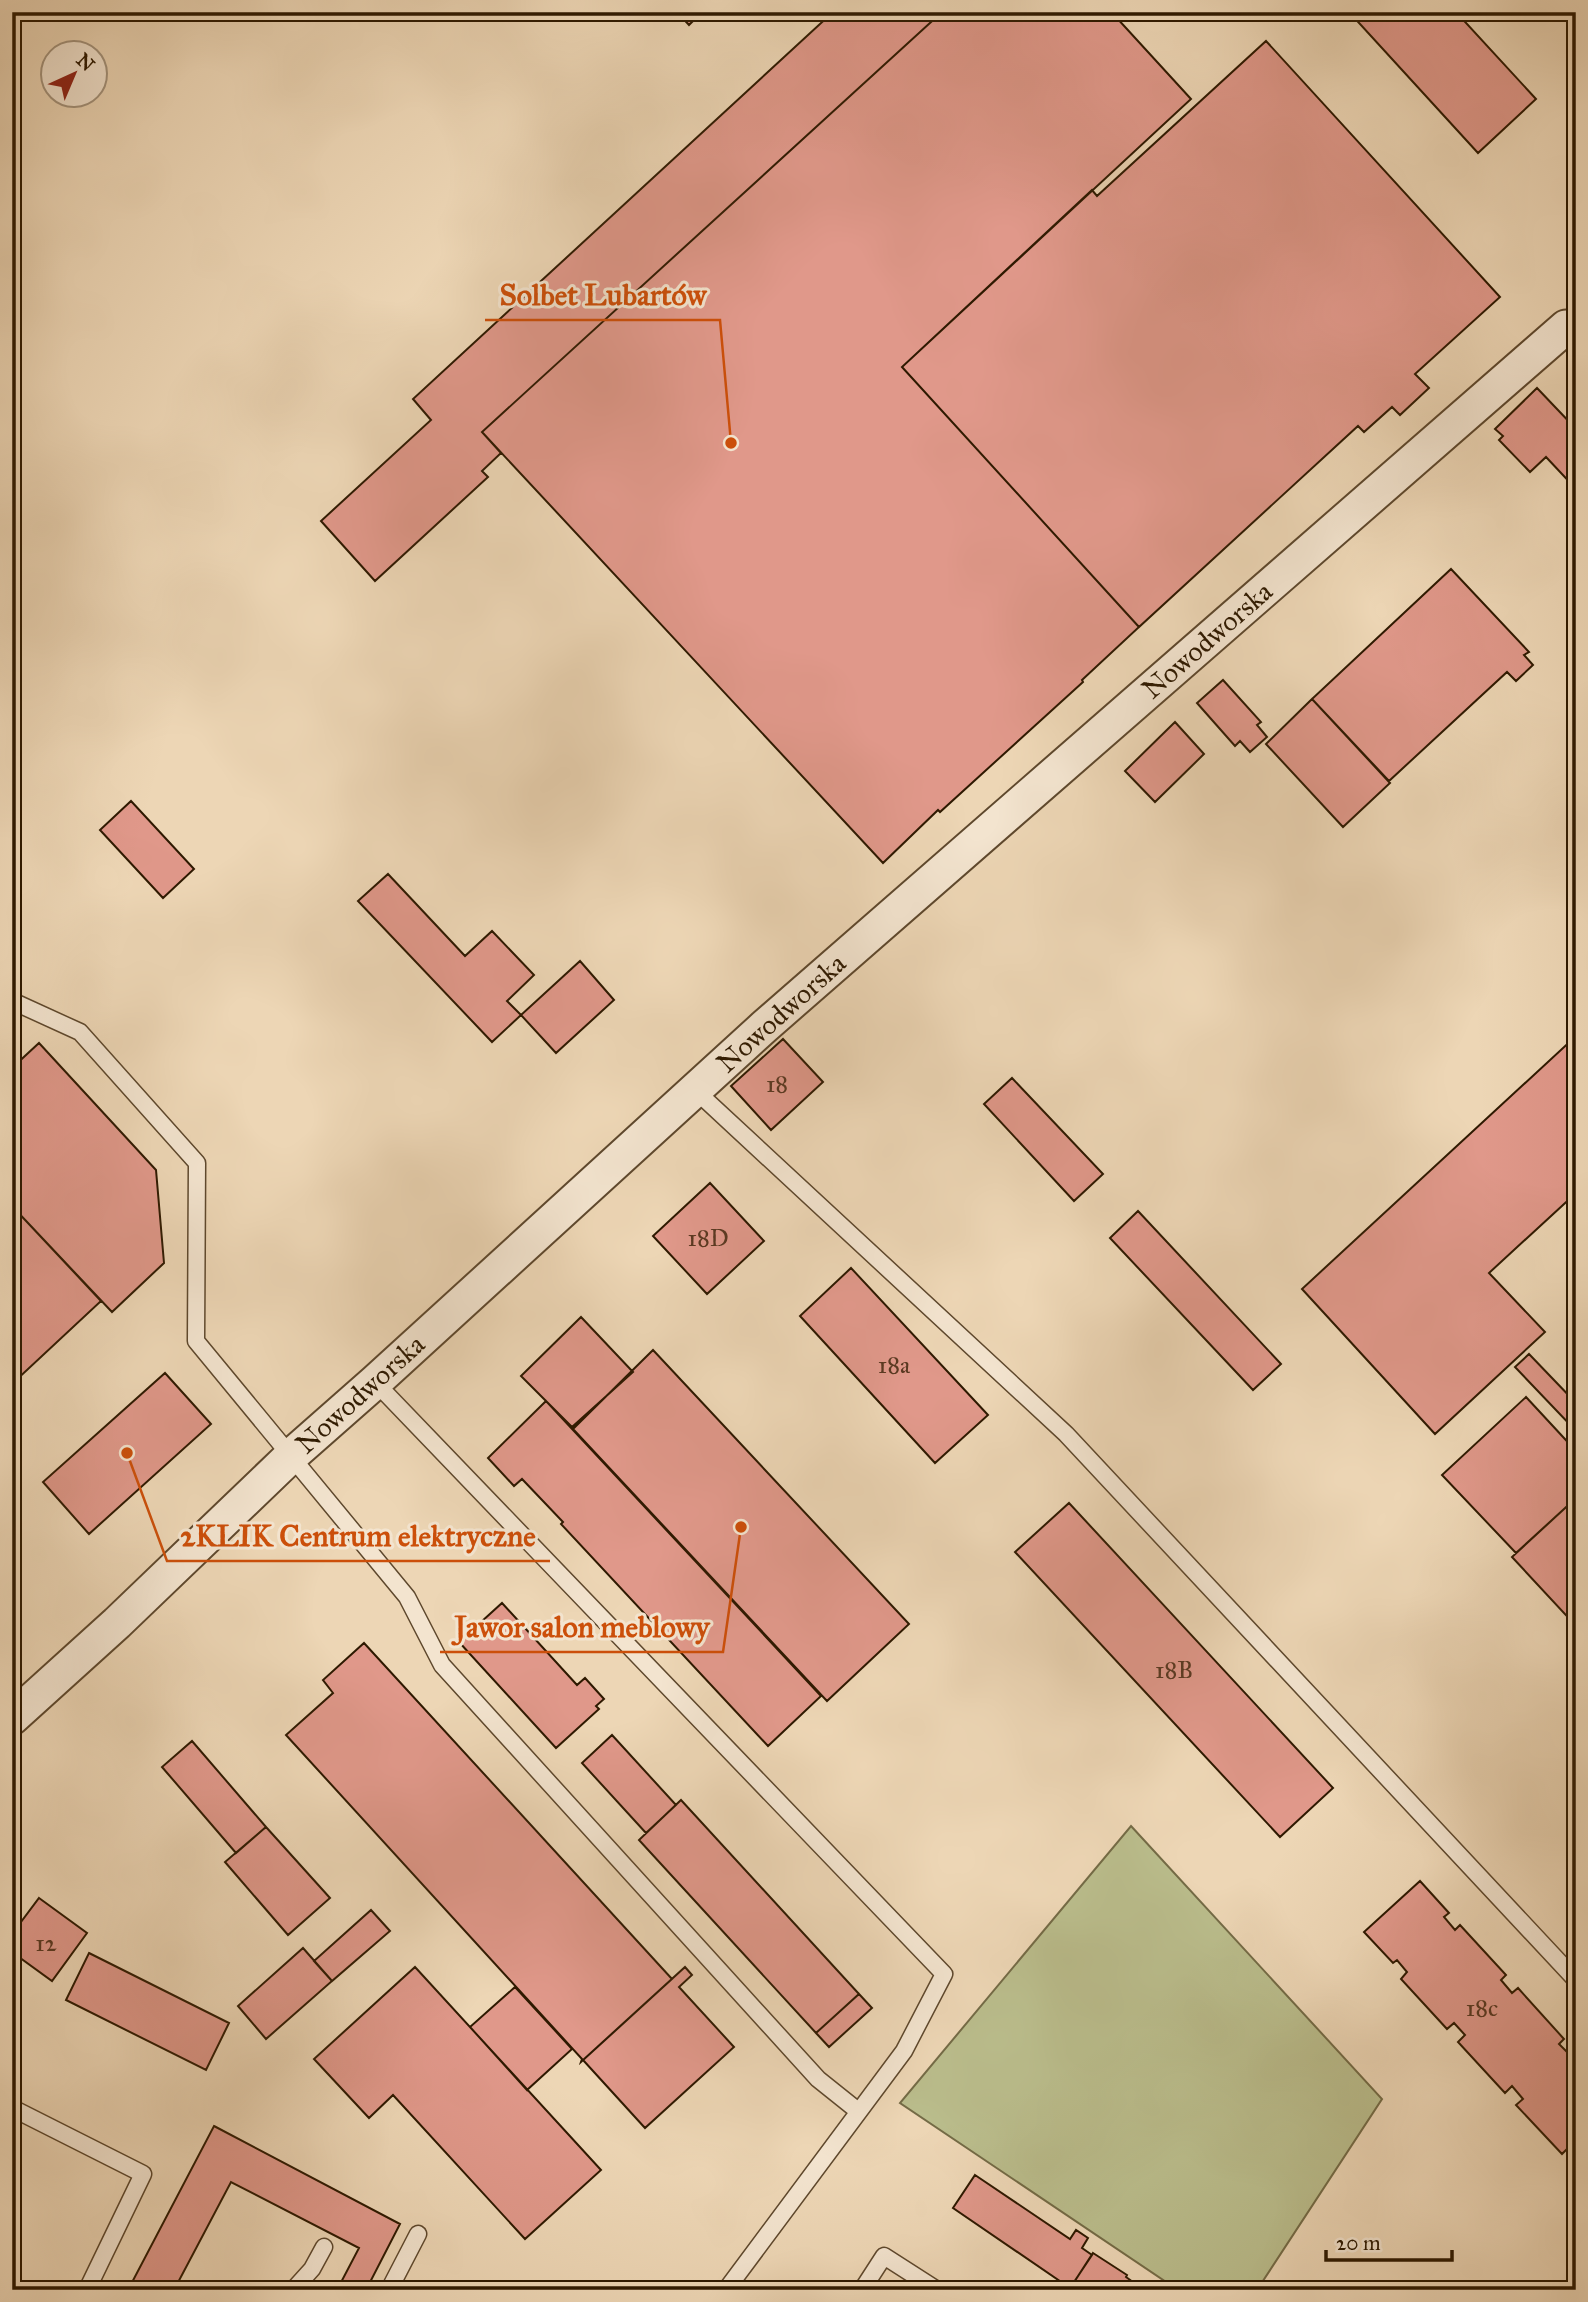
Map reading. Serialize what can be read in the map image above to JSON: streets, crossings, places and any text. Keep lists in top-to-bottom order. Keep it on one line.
{"streets":{"street":["Nowodworska"]},"places":["Solbet Lubartów","2KLIK Centrum elektryczne","Jawor salon meblowy"],"house_numbers":["18","18D","18a","18B","12","18c"],"scale_bar":"20 m","north":"top right"}
